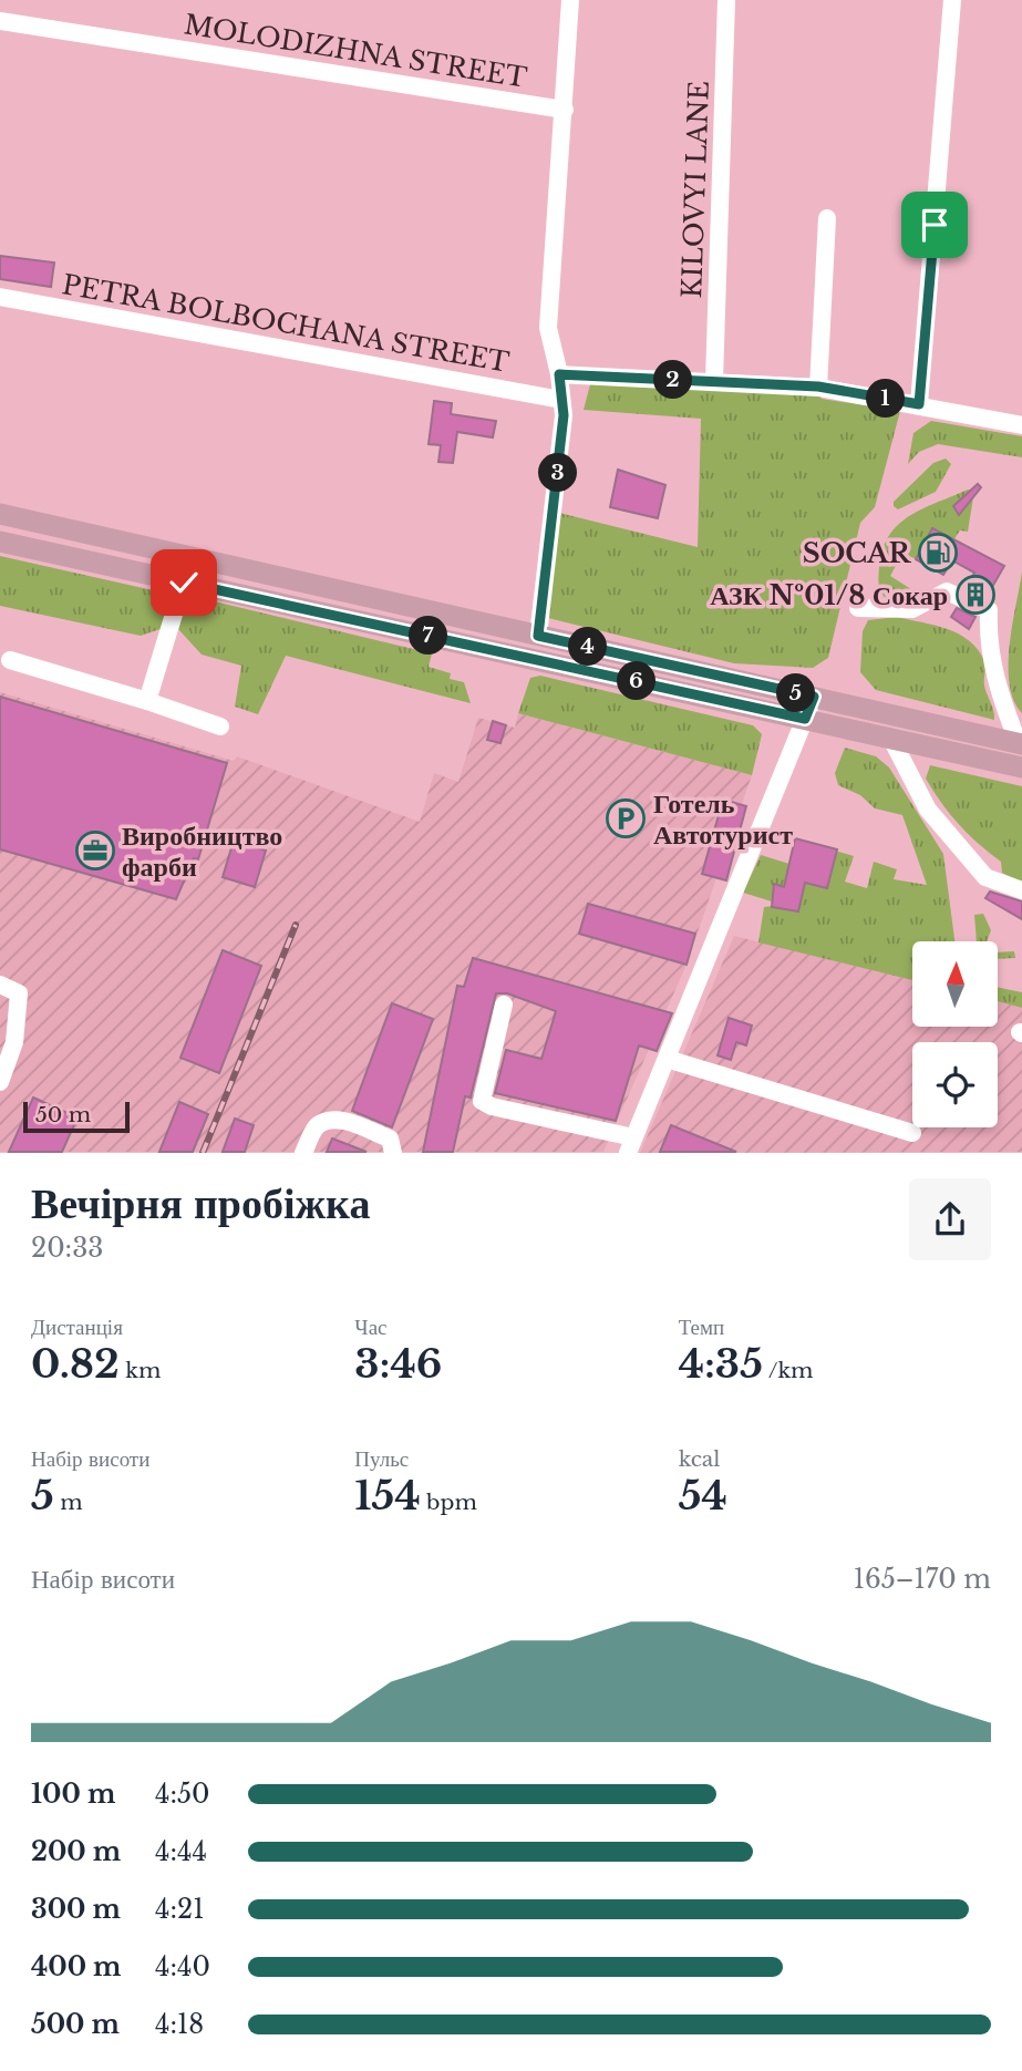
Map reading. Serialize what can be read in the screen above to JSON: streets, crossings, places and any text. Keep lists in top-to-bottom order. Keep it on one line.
{"streets":{"street":["MOLODIZHNA STREET","KILOVYI LANE","PETRA BOLBOCHANA STREET"]},"places":{"fuel station":["SOCAR"],"building":["АЗК №01/8 Сокар"],"parking":["Готель Автотурист"],"office":["Виробництво фарби"]},"scale_bar":"50 m","north":"top","page":{"pins":["2","1","3","7","4","6","5"],"scale":"50 m","heading":["Вечірня пробіжка","20:33"],"stats":[["Дистанція","0.82 km"],["Час","3:46"],["Темп","4:35 /km"],["Набір висоти","5 m"],["Пульс","154 bpm"],["kcal","54"]],"chart":["Набір висоти","165–170 m"],"list":[{"name":"100 m","note":"4:50"},{"name":"200 m","note":"4:44"},{"name":"300 m","note":"4:21"},{"name":"400 m","note":"4:40"},{"name":"500 m","note":"4:18"}]}}
